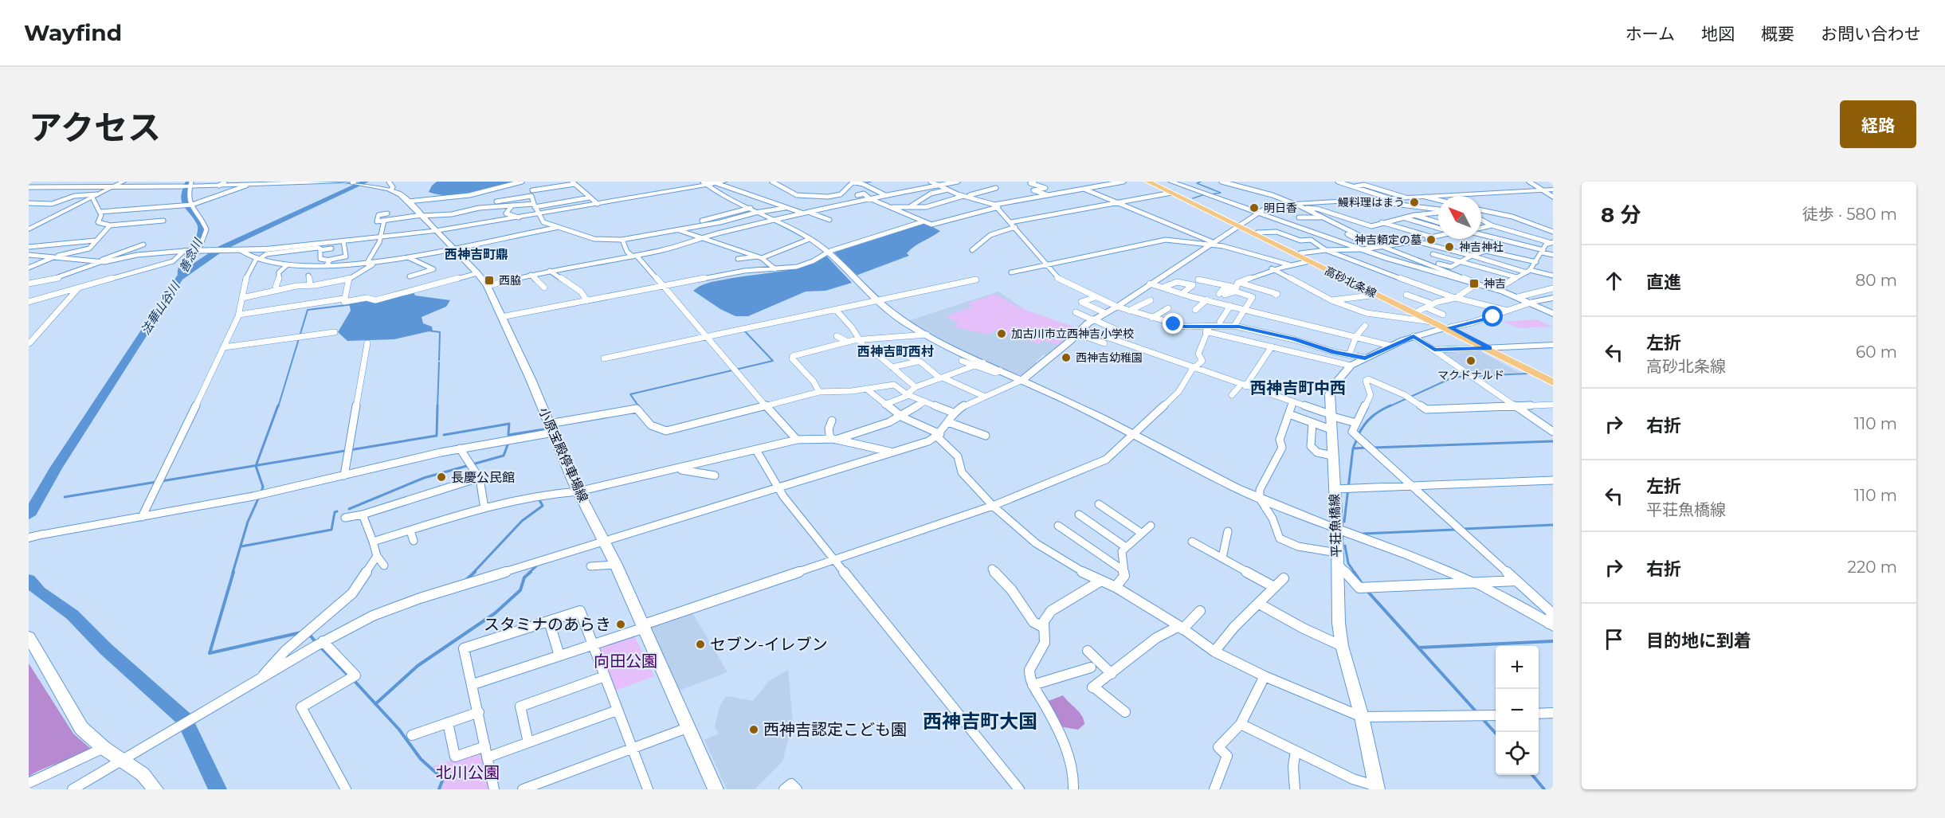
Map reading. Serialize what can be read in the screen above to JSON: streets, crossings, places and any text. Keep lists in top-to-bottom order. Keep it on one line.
{"streets":{"main road":["高砂北条線"],"street":["小原宝殿停車場線","平荘魚橋線"]},"crossings":[["高砂北条線","平荘魚橋線"]],"districts":["西神吉町鼎","西神吉町西村","西神吉町中西","西神吉町大国"],"water":["善念川","法華山谷川"],"parks":["向田公園","北川公園"],"places":{"other":["鰻料理はまう","明日香","神吉頼定の墓","神吉神社","加古川市立西神吉小学校","西神吉幼稚園","マクドナルド","長慶公民館","スタミナのあらき","セブン-イレブン","西神吉認定こども園"],"transit":["西脇","神吉"]},"north":"top left","page":{"header":"Wayfind","nav":["ホーム","地図","概要","お問い合わせ"],"title":"アクセス","buttons":"経路","heading":["8 分","徒歩 · 580 m"],"list":[["直進","80 m"],["左折","高砂北条線","60 m"],["右折","110 m"],["左折","平荘魚橋線","110 m"],["右折","220 m"],"目的地に到着"],"map_buttons":["+","−"]}}
